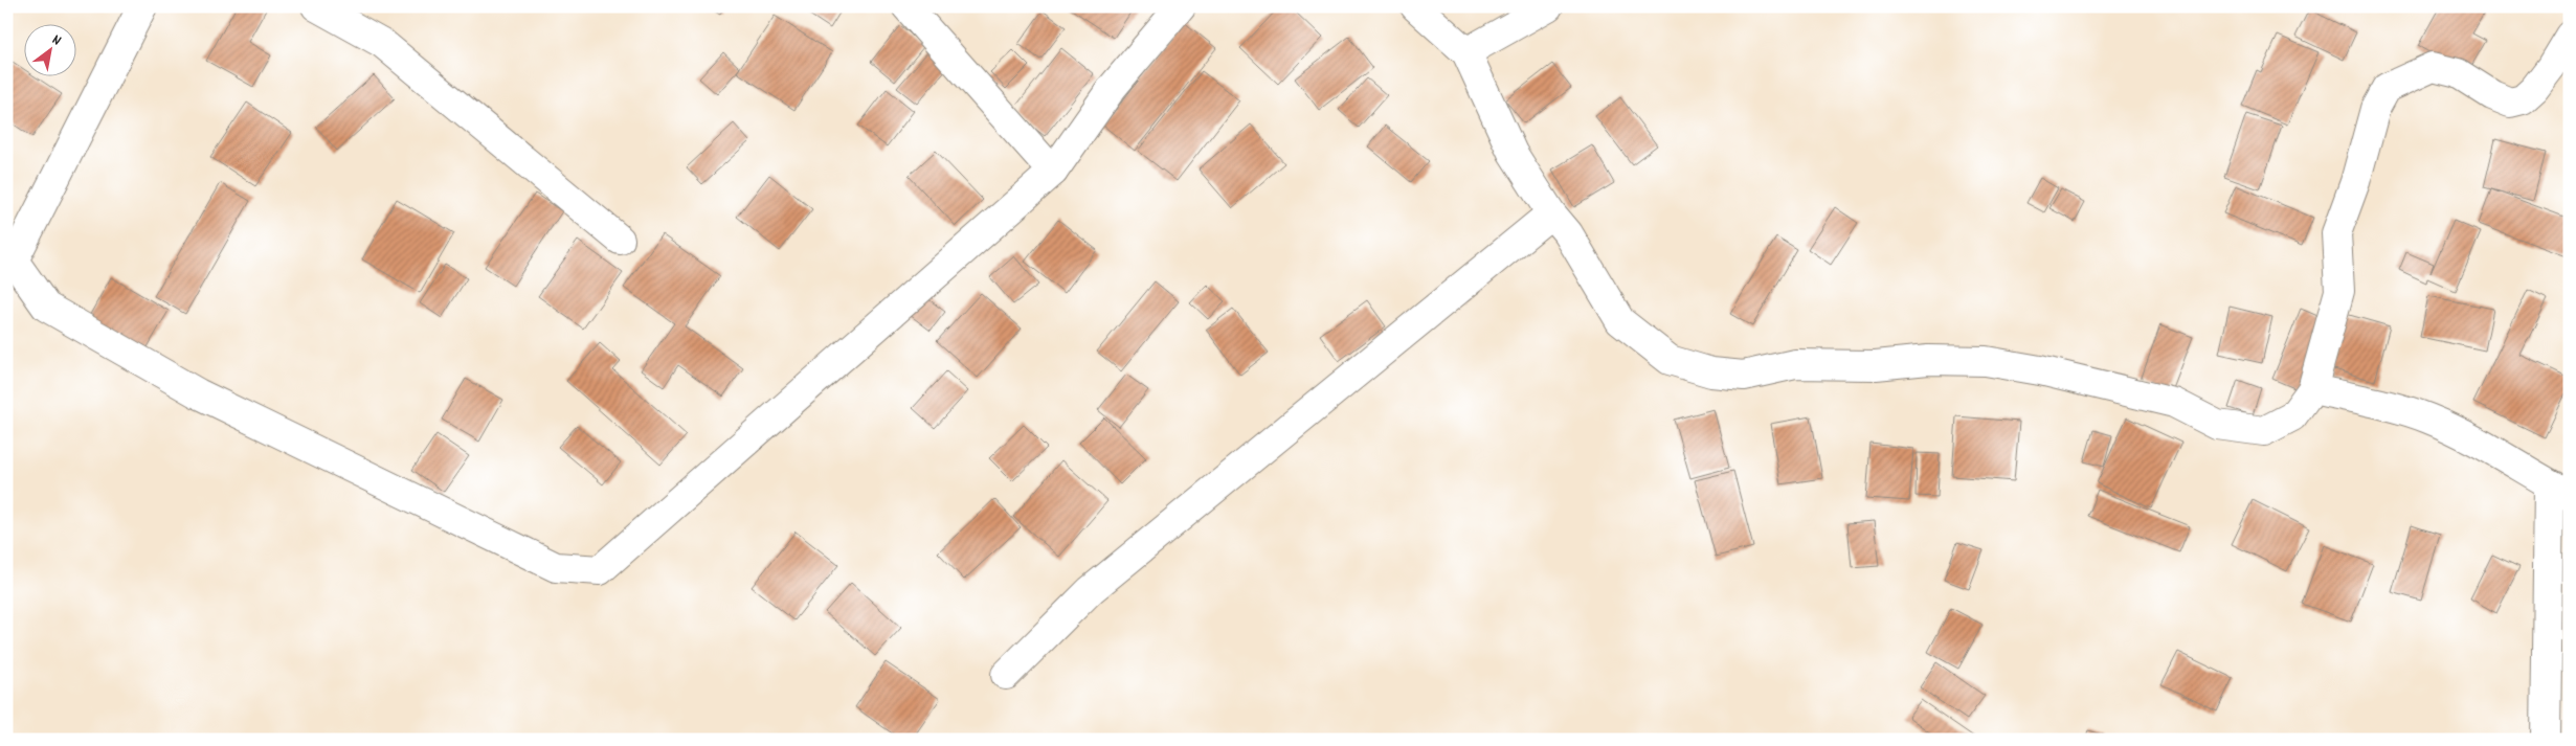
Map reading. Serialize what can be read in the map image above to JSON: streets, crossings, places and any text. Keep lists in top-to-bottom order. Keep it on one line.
{"north":"top right"}
